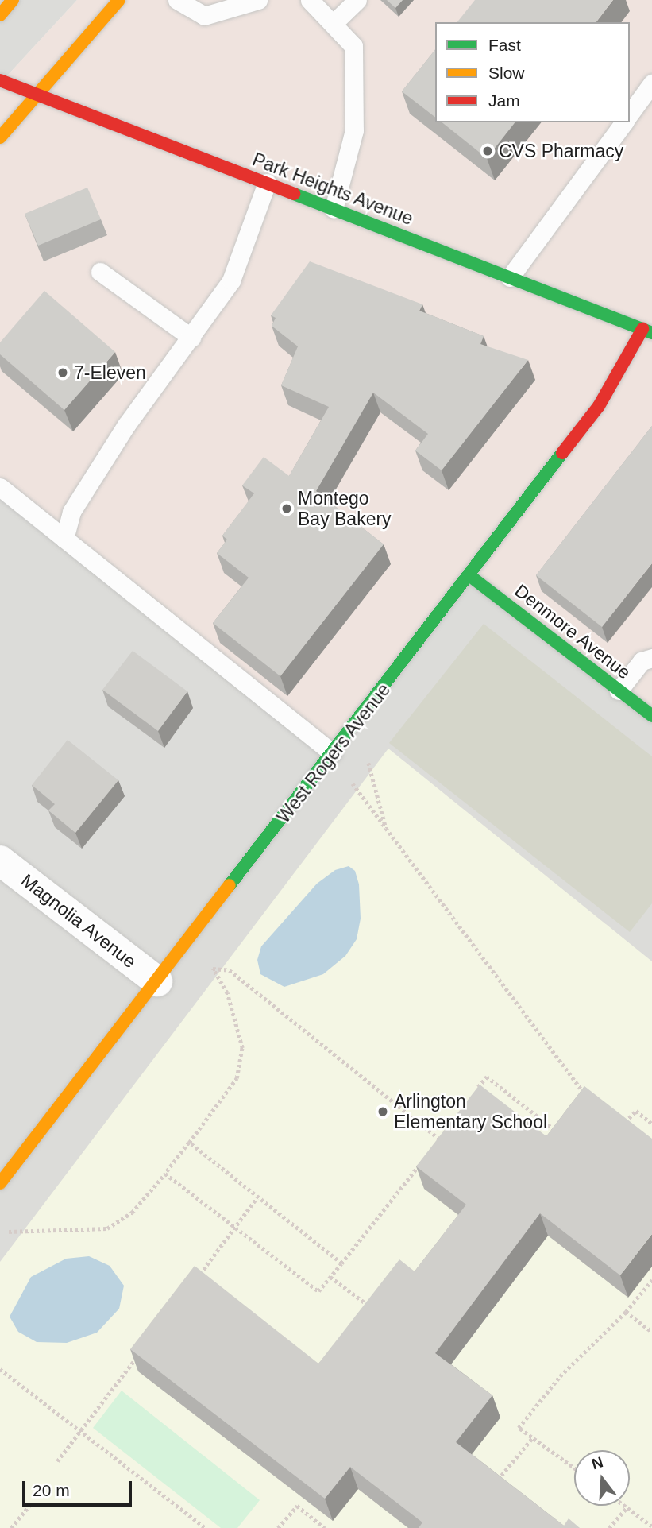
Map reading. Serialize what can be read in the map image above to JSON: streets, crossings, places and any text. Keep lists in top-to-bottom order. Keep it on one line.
{"streets":{"street":["Park Heights Avenue","Denmore Avenue","West Rogers Avenue","Magnolia Avenue"]},"crossings":[["Park Heights Avenue","West Rogers Avenue"],["Denmore Avenue","West Rogers Avenue"],["West Rogers Avenue","Magnolia Avenue"]],"places":["CVS Pharmacy","7-Eleven","Montego Bay Bakery","Arlington Elementary School"],"legend":["Fast","Slow","Jam"],"scale_bar":"20 m","north":"top"}
